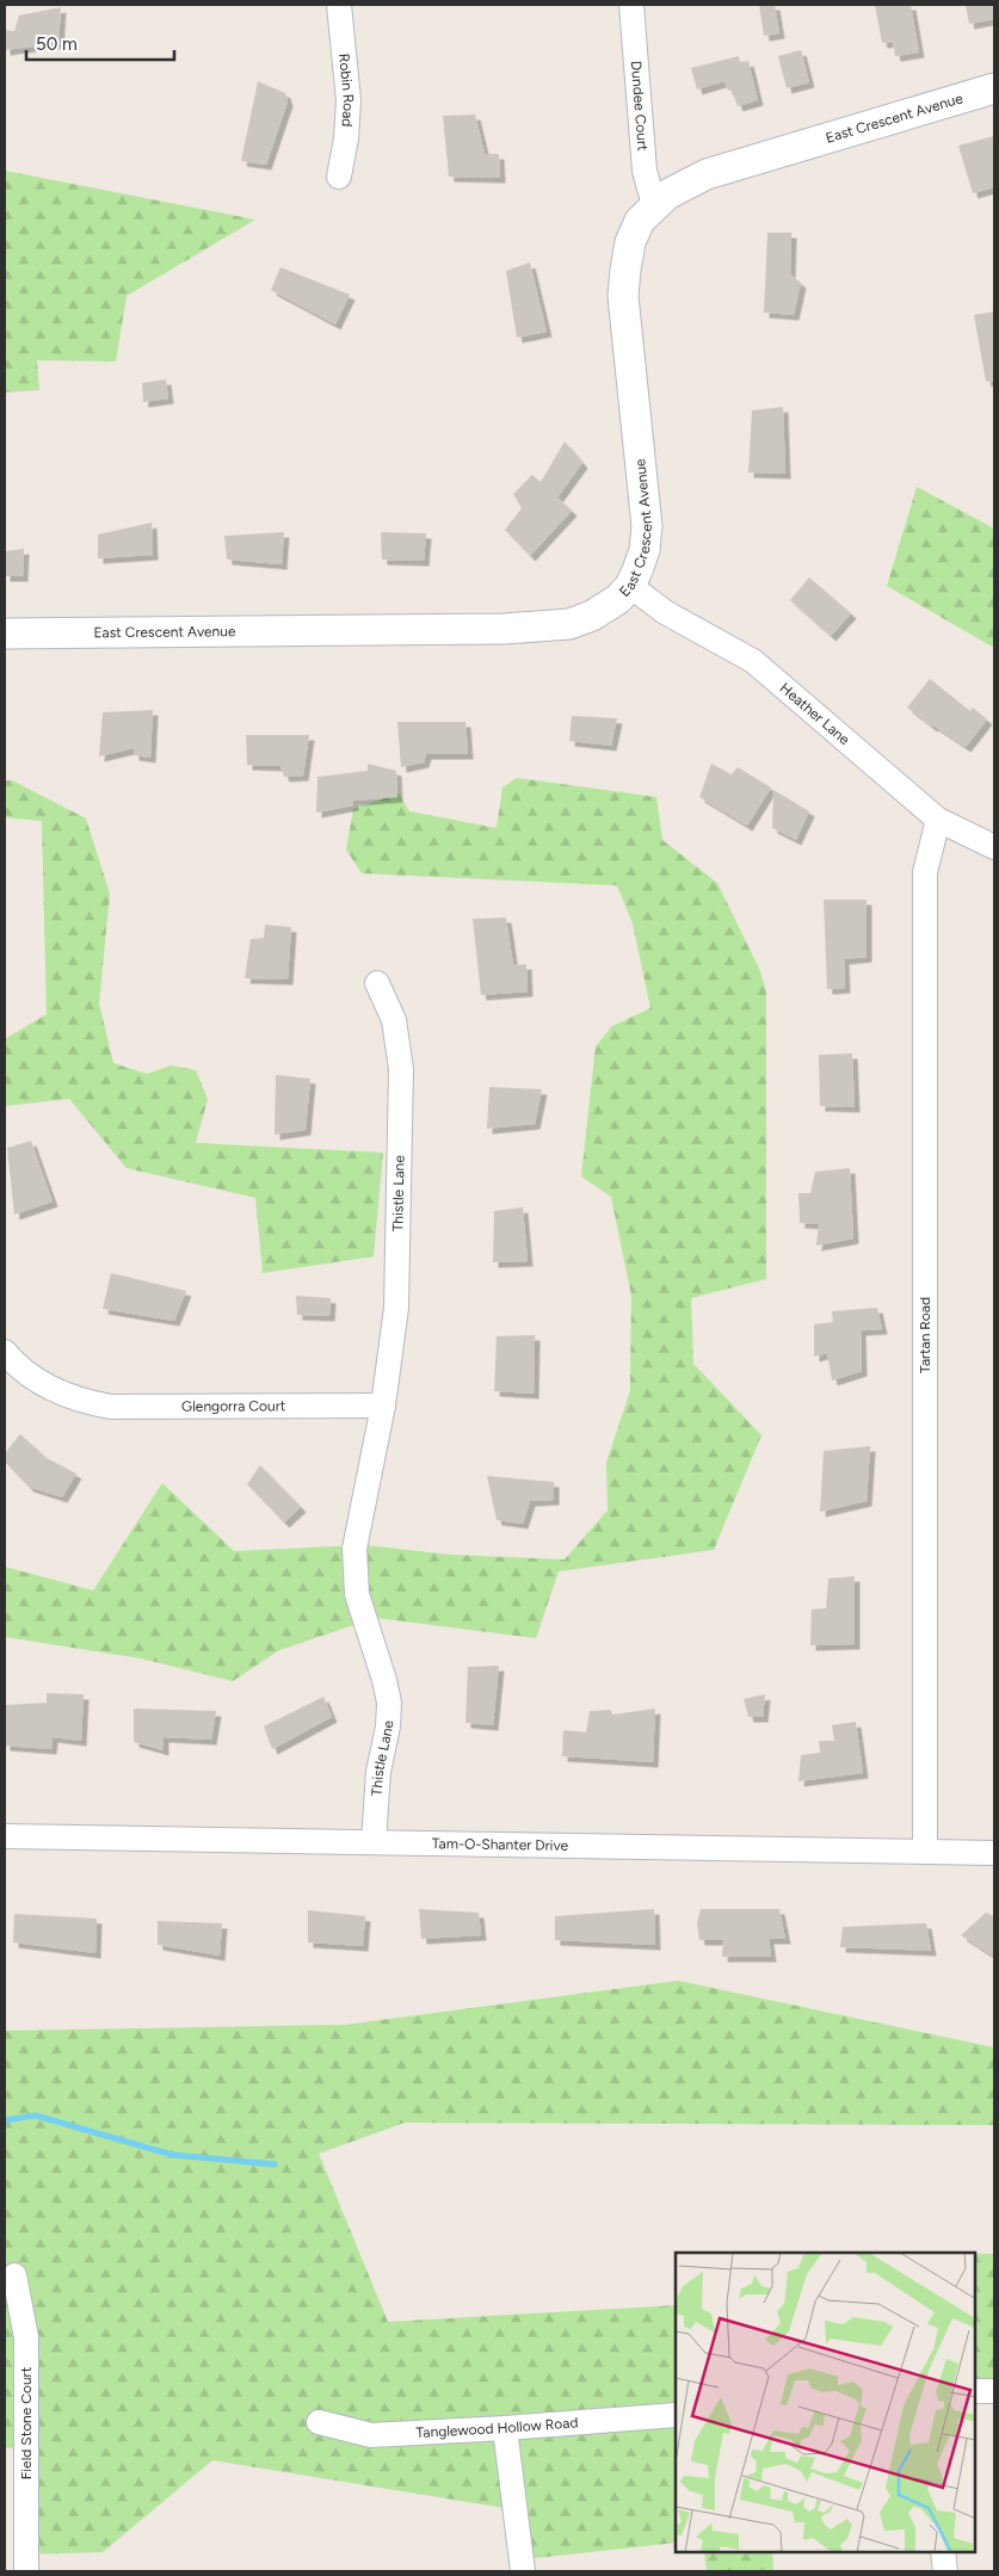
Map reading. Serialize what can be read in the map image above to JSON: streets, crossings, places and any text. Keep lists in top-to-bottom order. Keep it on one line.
{"streets":{"street":["Robin Road","Dundee Court","East Crescent Avenue","Heather Lane","Thistle Lane","Tartan Road","Glengorra Court","Tam-O-Shanter Drive","Field Stone Court","Tanglewood Hollow Road"]},"crossings":[["Dundee Court","East Crescent Avenue"],["East Crescent Avenue","Heather Lane"],["Heather Lane","Tartan Road"],["Thistle Lane","Glengorra Court"],["Thistle Lane","Tam-O-Shanter Drive"],["Tartan Road","Tam-O-Shanter Drive"]],"scale_bar":"50 m"}
